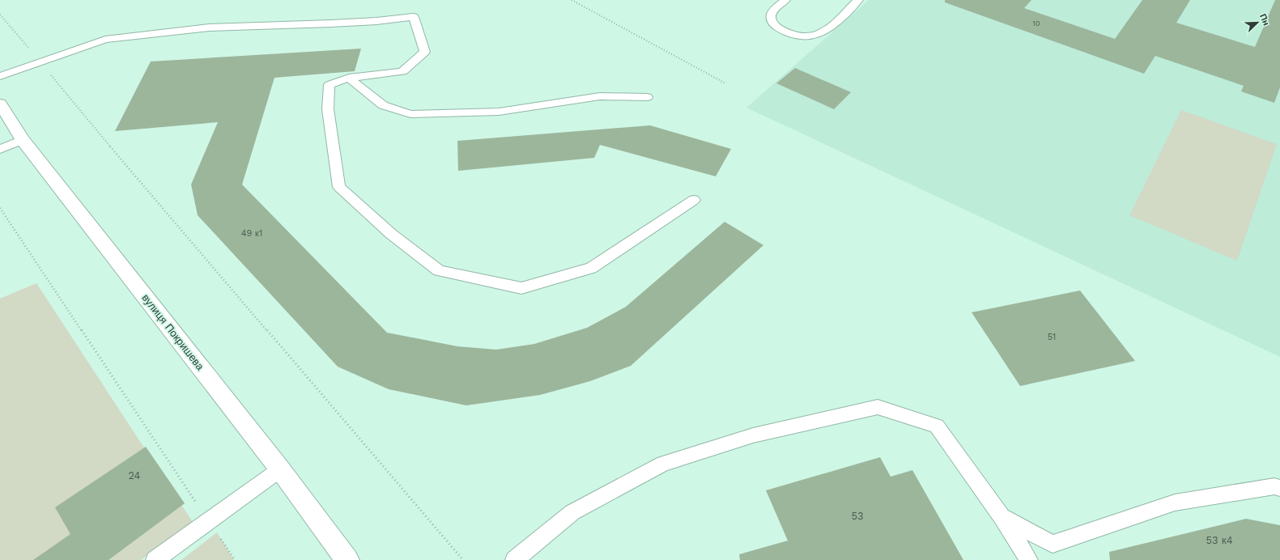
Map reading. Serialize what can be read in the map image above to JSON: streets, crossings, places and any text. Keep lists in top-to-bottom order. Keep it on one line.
{"streets":{"street":["вулиця Покришева"]},"house_numbers":["10","49 к1","51","24","53","53 к4"],"north":"top right"}
